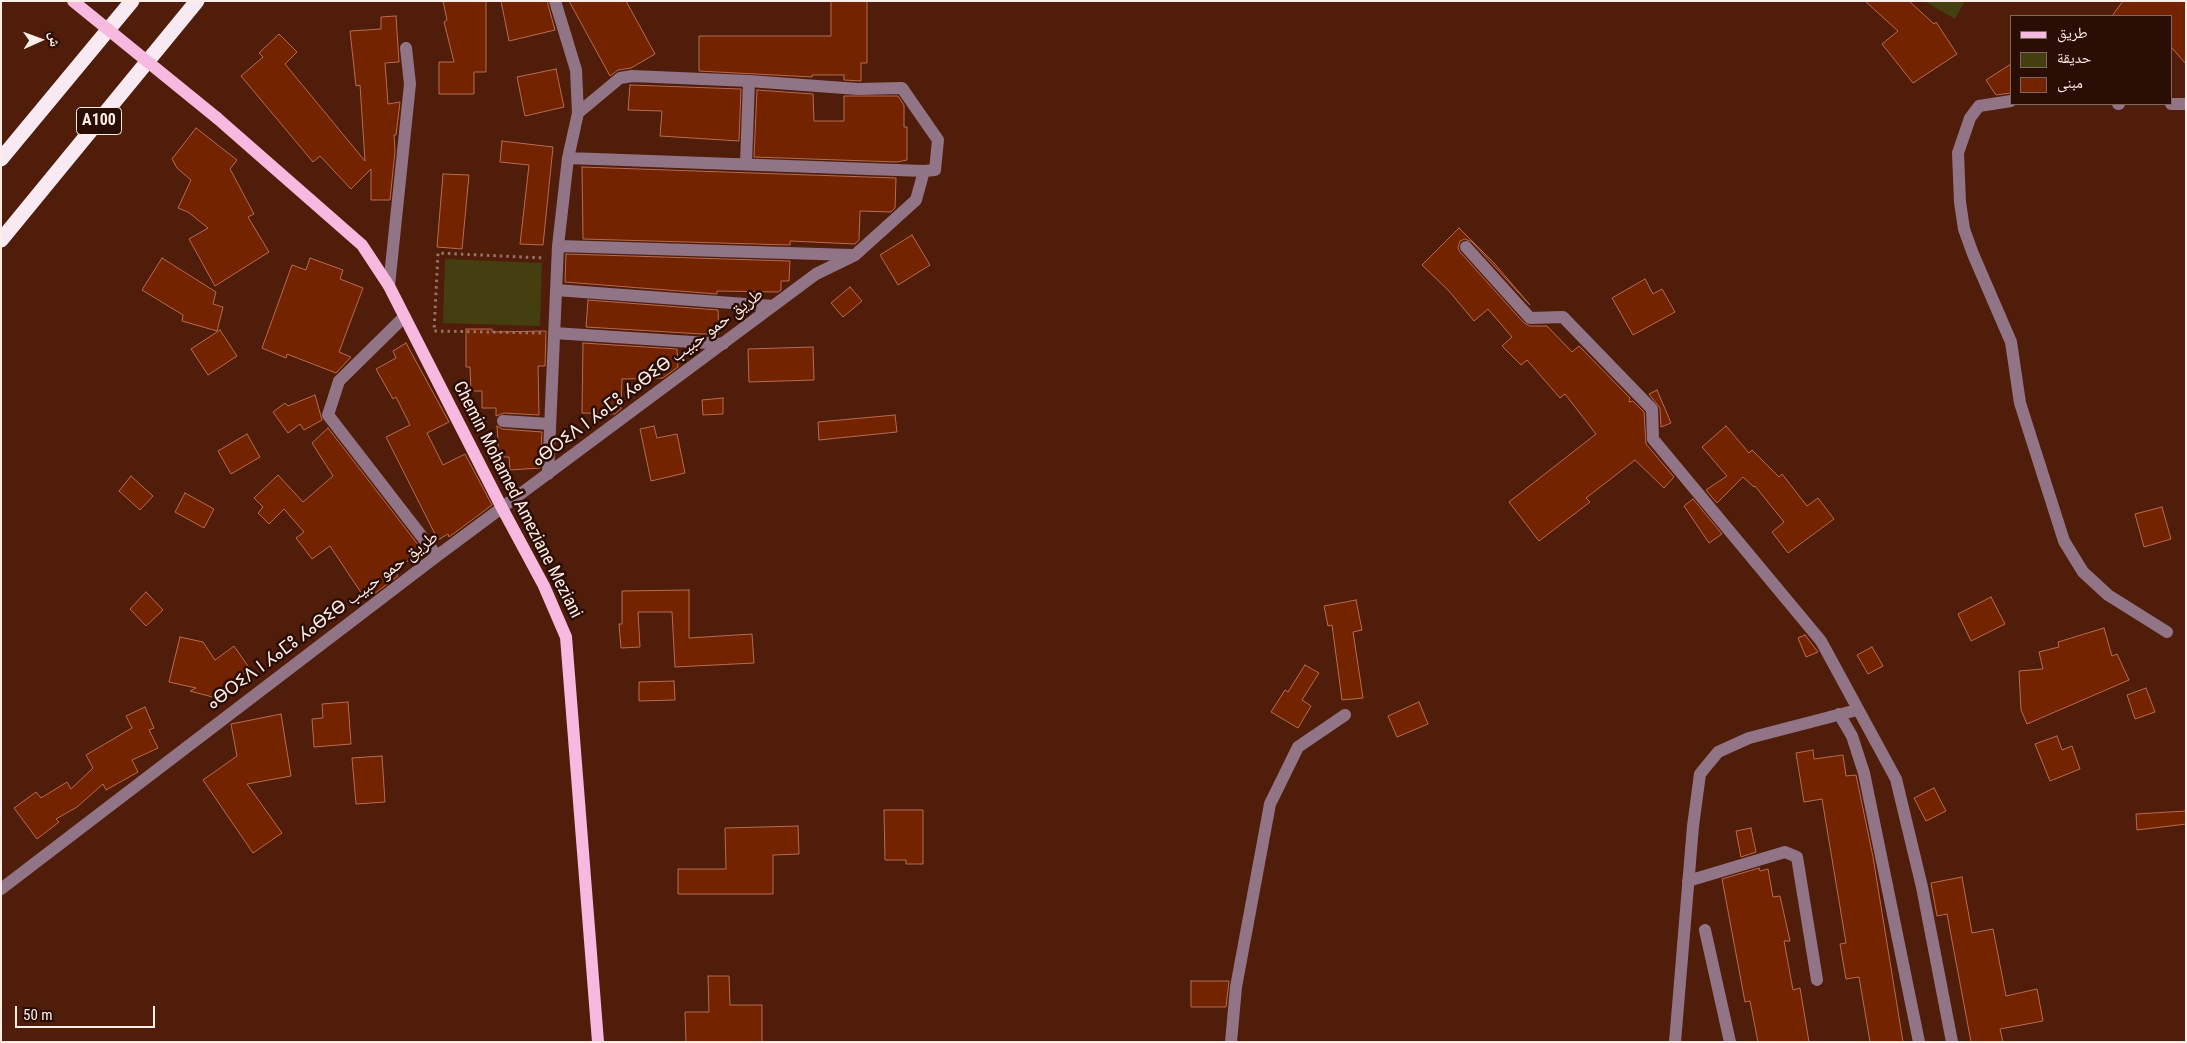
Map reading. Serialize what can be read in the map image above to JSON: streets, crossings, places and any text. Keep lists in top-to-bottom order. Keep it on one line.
{"streets":{"highway":["A100"],"main road":["Chemin Mohamed Ameziane Meziani"],"street":["ⴰⴱⵔⵉⴷ ⵏ ⵃⴰⵎⵓ ⵃⴰⴱⵉⴱ طريق حمو حبيب"]},"crossings":[["ⴰⴱⵔⵉⴷ ⵏ ⵃⴰⵎⵓ ⵃⴰⴱⵉⴱ طريق حمو حبيب","Chemin Mohamed Ameziane Meziani"]],"legend":["طريق","حديقة","مبنى"],"scale_bar":"50 m","north":"right"}
